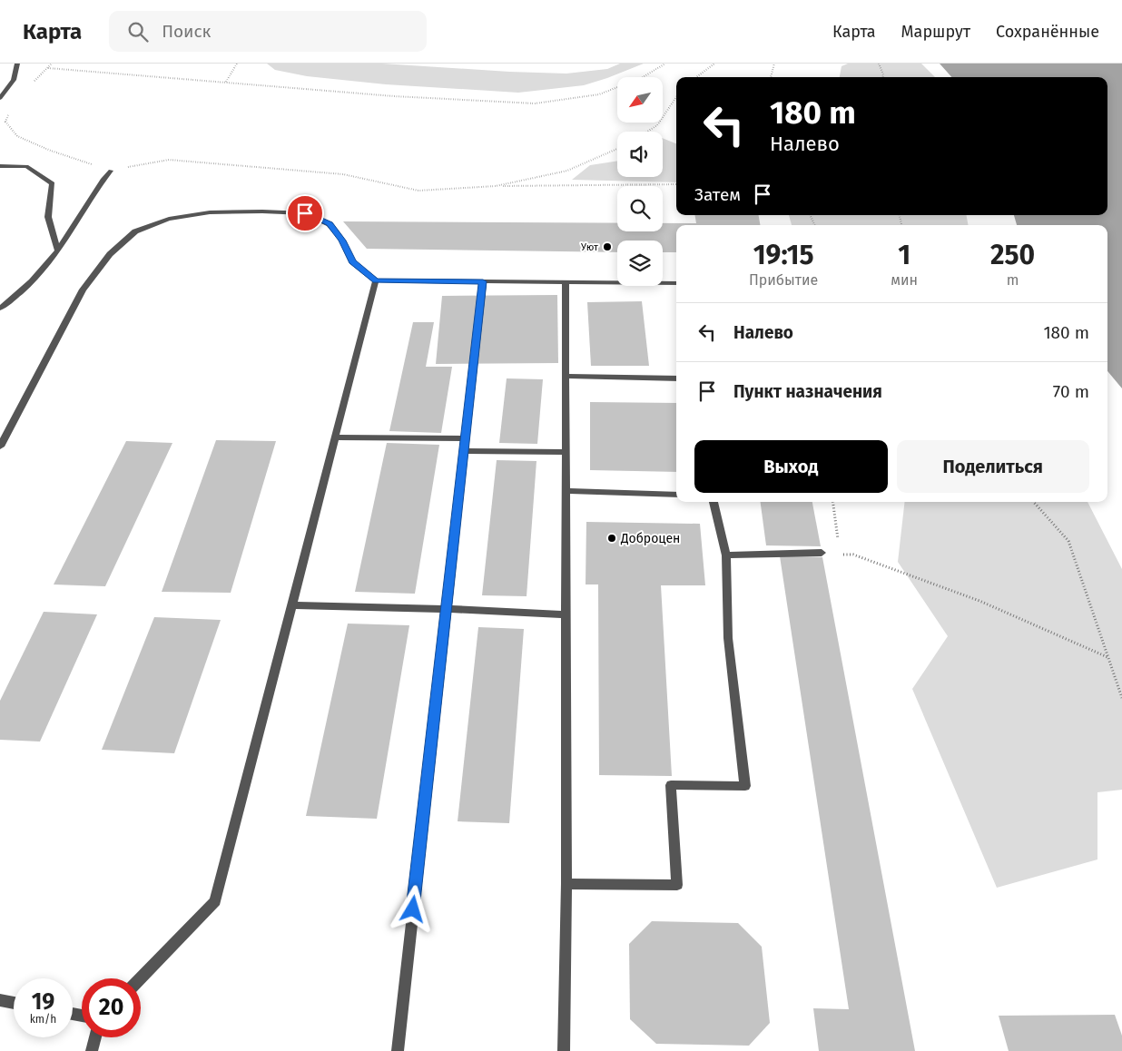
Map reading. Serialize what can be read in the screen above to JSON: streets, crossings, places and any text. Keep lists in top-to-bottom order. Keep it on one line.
{"places":["Уют","Доброцен"],"north":"bottom left","page":{"header":"Карта","search":"Поиск","nav":["Карта","Маршрут","Сохранённые"],"turn":["180 m","Налево"],"then":"Затем","eta":["19:15","Прибытие","1","мин","250","m"],"list":[{"name":"Налево","value":"180 m"},{"name":"Пункт назначения","value":"70 m"}],"buttons":["Выход","Поделиться"],"speed":"19 km/h","limit":"20"}}
